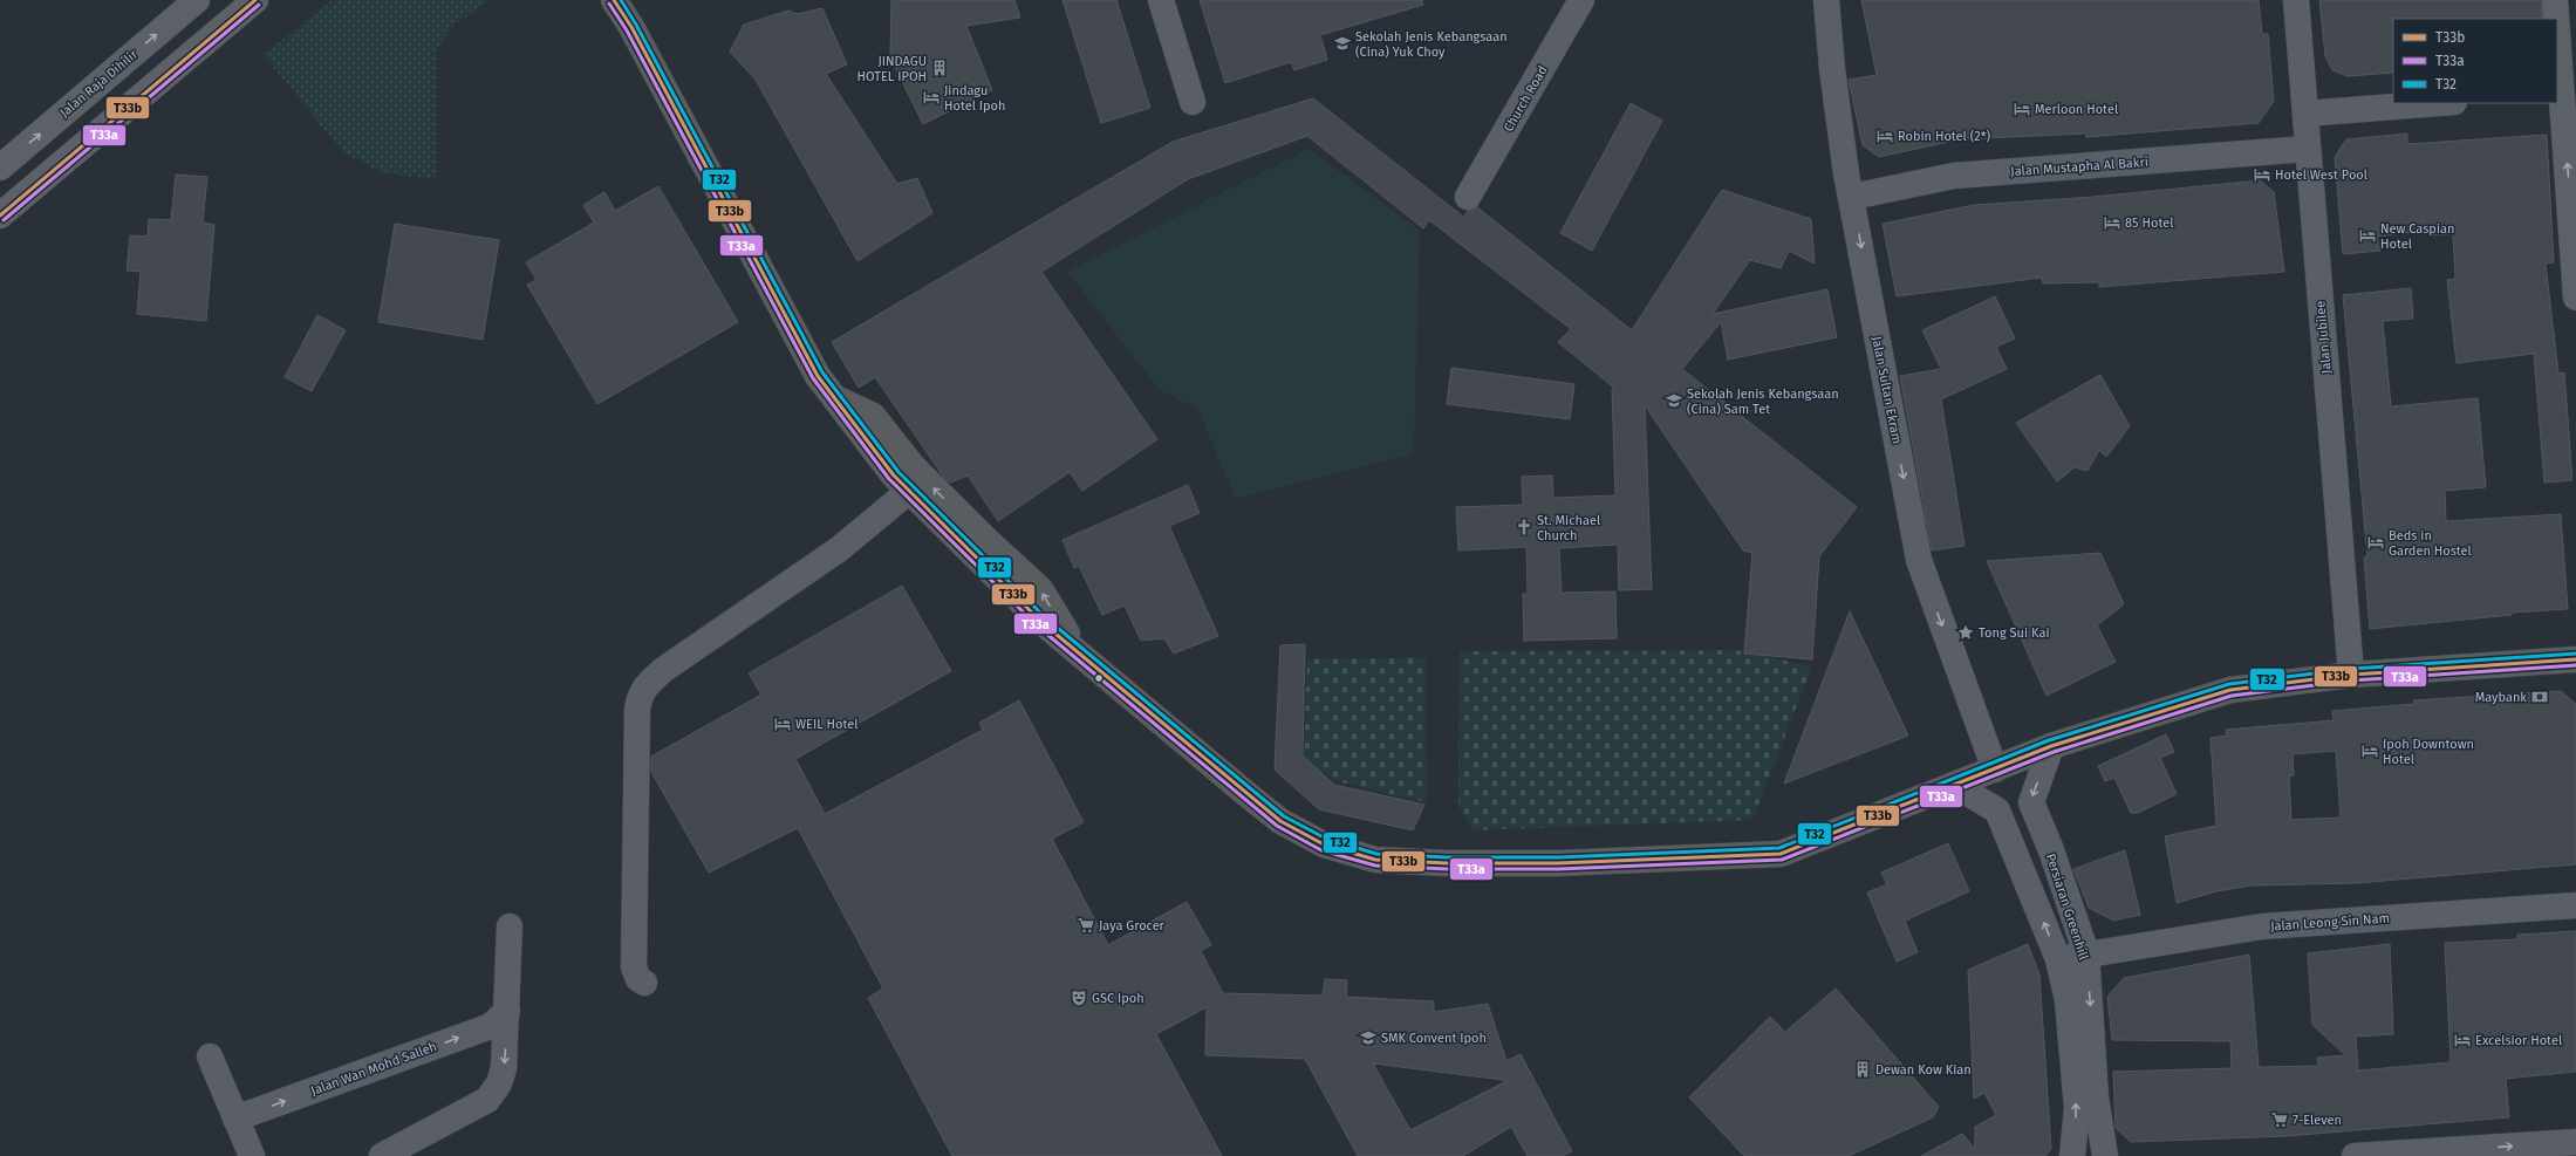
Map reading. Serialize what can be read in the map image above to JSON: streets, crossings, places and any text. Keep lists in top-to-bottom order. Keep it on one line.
{"streets":{"main road":["Jalan Raja Dihilir"],"street":["Church Road","Jalan Mustapha Al Bakri","Jalan Jubilee","Jalan Sultan Ekram","Persiaran Greenhill","Jalan Leong Sin Nam","Jalan Wan Mohd Salleh"]},"crossings":[["Jalan Mustapha Al Bakri","Jalan Jubilee"],["Jalan Mustapha Al Bakri","Jalan Sultan Ekram"],["Persiaran Greenhill","Jalan Leong Sin Nam"]],"one_way":["Jalan Sultan Ekram","Jalan Wan Mohd Salleh"],"places":{"school or university":["Sekolah Jenis Kebangsaan (Cina) Yuk Choy","Sekolah Jenis Kebangsaan (Cina) Sam Tet","SMK Convent Ipoh"],"building":["JINDAGU HOTEL IPOH","Dewan Kow Kian"],"hotel":["Jindagu Hotel Ipoh","Merloon Hotel","Robin Hotel (2*)","Hotel West Pool","85 Hotel","New Caspian Hotel","Beds in Garden Hostel","WEIL Hotel","Ipoh Downtown Hotel","Excelsior Hotel"],"church":["St. Michael Church"],"place":["Tong Sui Kai"],"bank":["Maybank"],"supermarket":["Jaya Grocer","7-Eleven"],"theatre":["GSC Ipoh"]},"lines":["transit line T33b","transit line T32","transit line T33a"],"legend":["T33b","T33a","T32"]}
